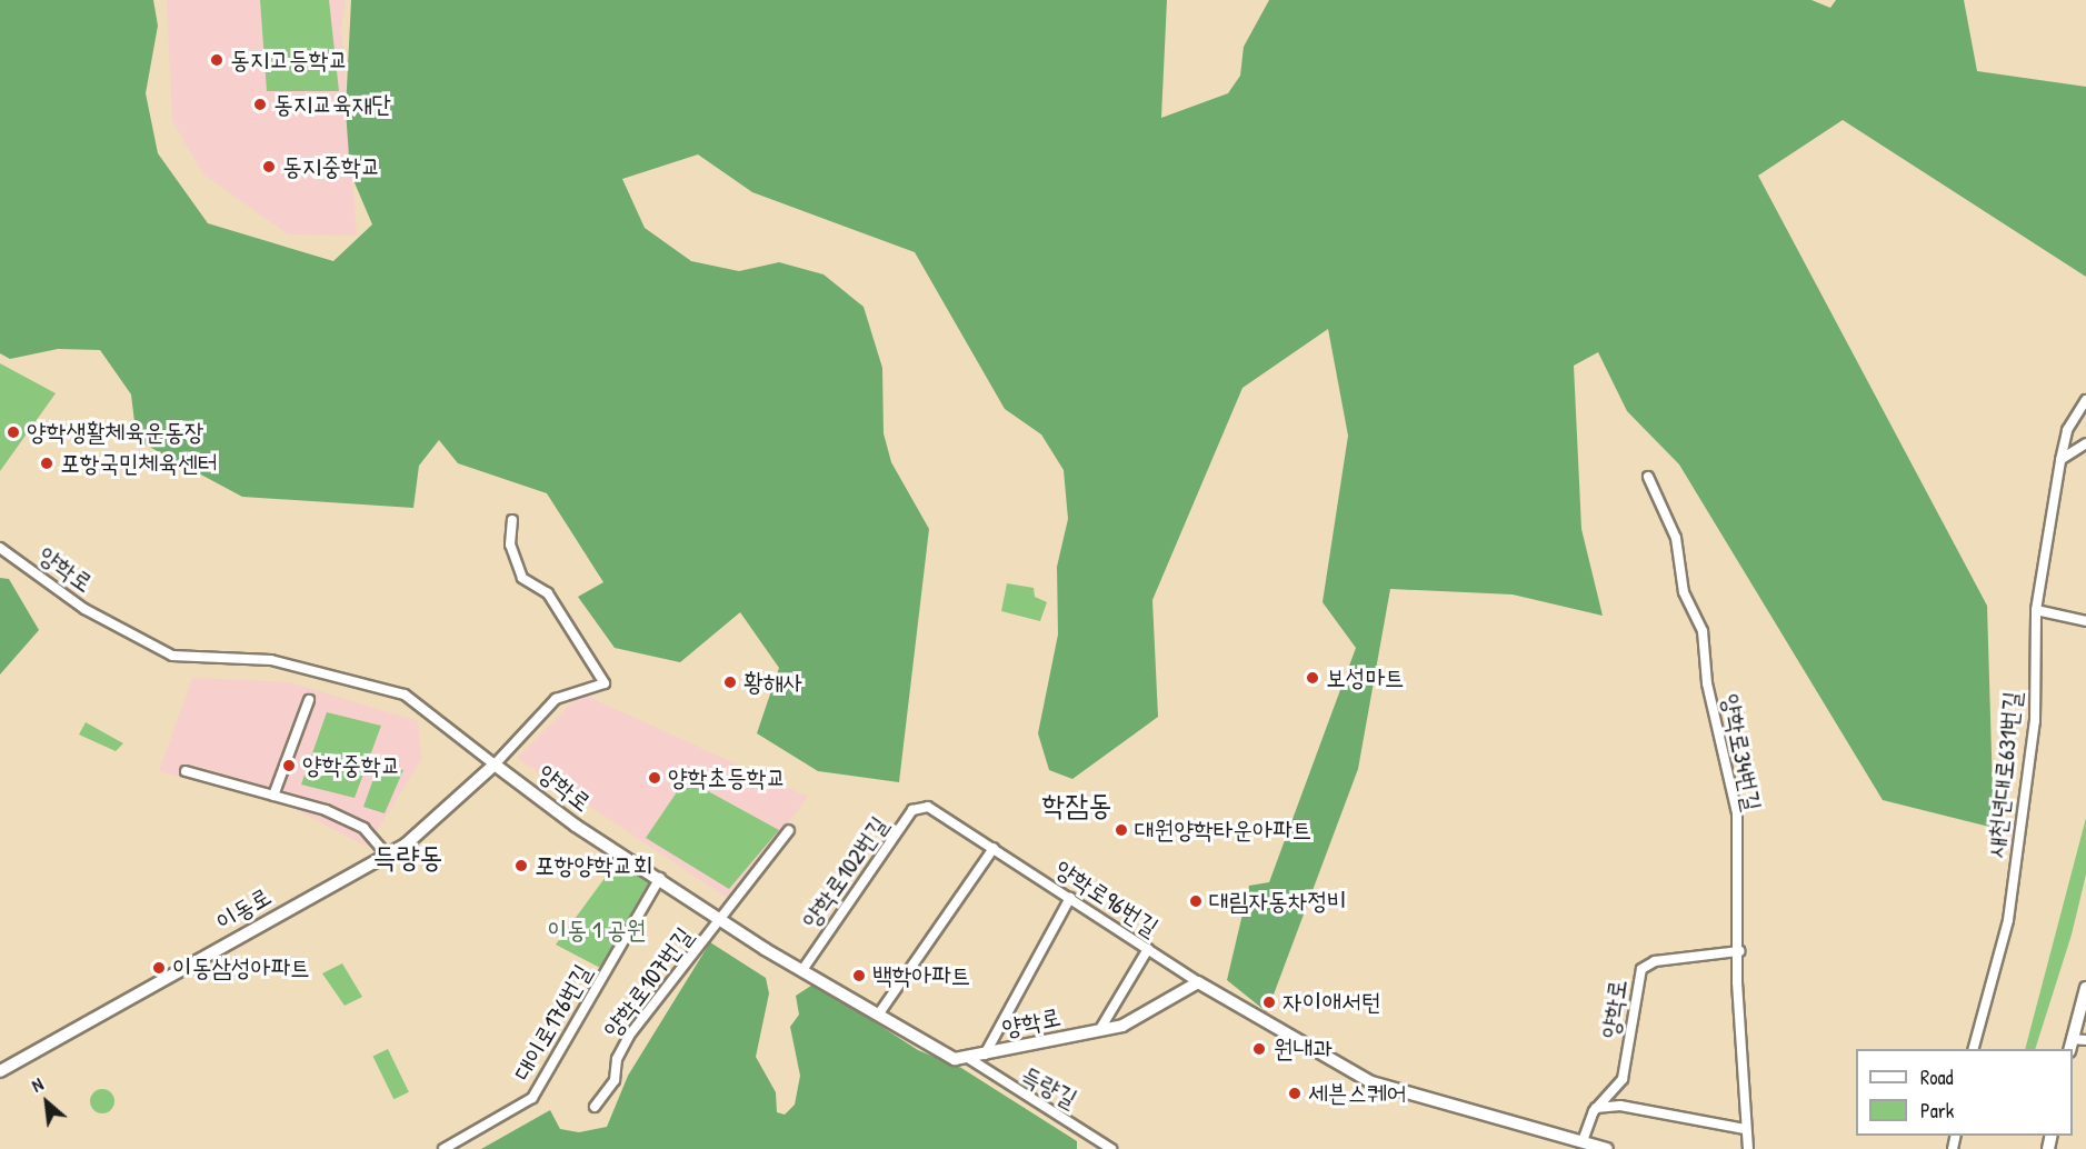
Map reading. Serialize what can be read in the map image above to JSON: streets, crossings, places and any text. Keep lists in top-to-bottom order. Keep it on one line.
{"streets":{"street":["양학로","양학로34번길","새천년대로631번길","양학로102번길","양학로96번길","이동로","양학로107번길","대이로176번길","득량길"]},"crossings":[["양학로","양학로34번길"],["양학로","양학로102번길"],["양학로","양학로96번길"],["양학로","이동로"],["양학로","양학로107번길"],["양학로","대이로176번길"],["양학로","득량길"],["양학로102번길","양학로96번길"]],"districts":["학잠동","득량동"],"parks":["이동 1 공원"],"places":["동지고등학교","동지교육재단","동지중학교","양학생활체육운동장","포항국민체육센터","보성마트","황해사","양학중학교","양학초등학교","대원양학타운아파트","포항양학교회","대림자동차정비","이동삼성아파트","백학아파트","자이애서턴","원내과","세븐스퀘어"],"legend":["Road","Park"],"north":"top left"}
